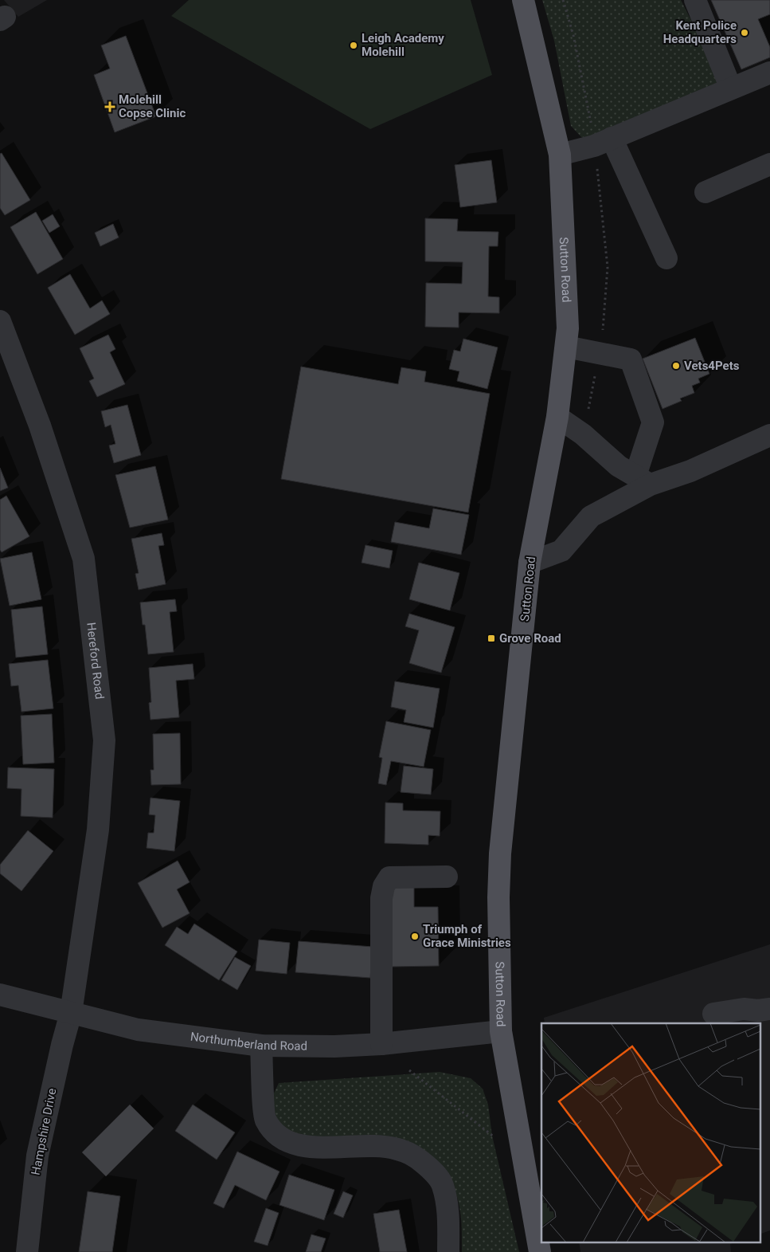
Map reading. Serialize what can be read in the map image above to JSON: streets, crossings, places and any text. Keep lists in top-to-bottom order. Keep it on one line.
{"streets":{"main road":["Sutton Road"],"street":["Hereford Road","Northumberland Road","Hampshire Drive"]},"crossings":[["Sutton Road","Northumberland Road"],["Hereford Road","Northumberland Road"],["Hereford Road","Hampshire Drive"],["Northumberland Road","Hampshire Drive"]],"places":{"other":["Kent Police Headquarters","Leigh Academy Molehill","Vets4Pets","Triumph of Grace Ministries"],"health":["Molehill Copse Clinic"],"transit":["Grove Road"]}}
